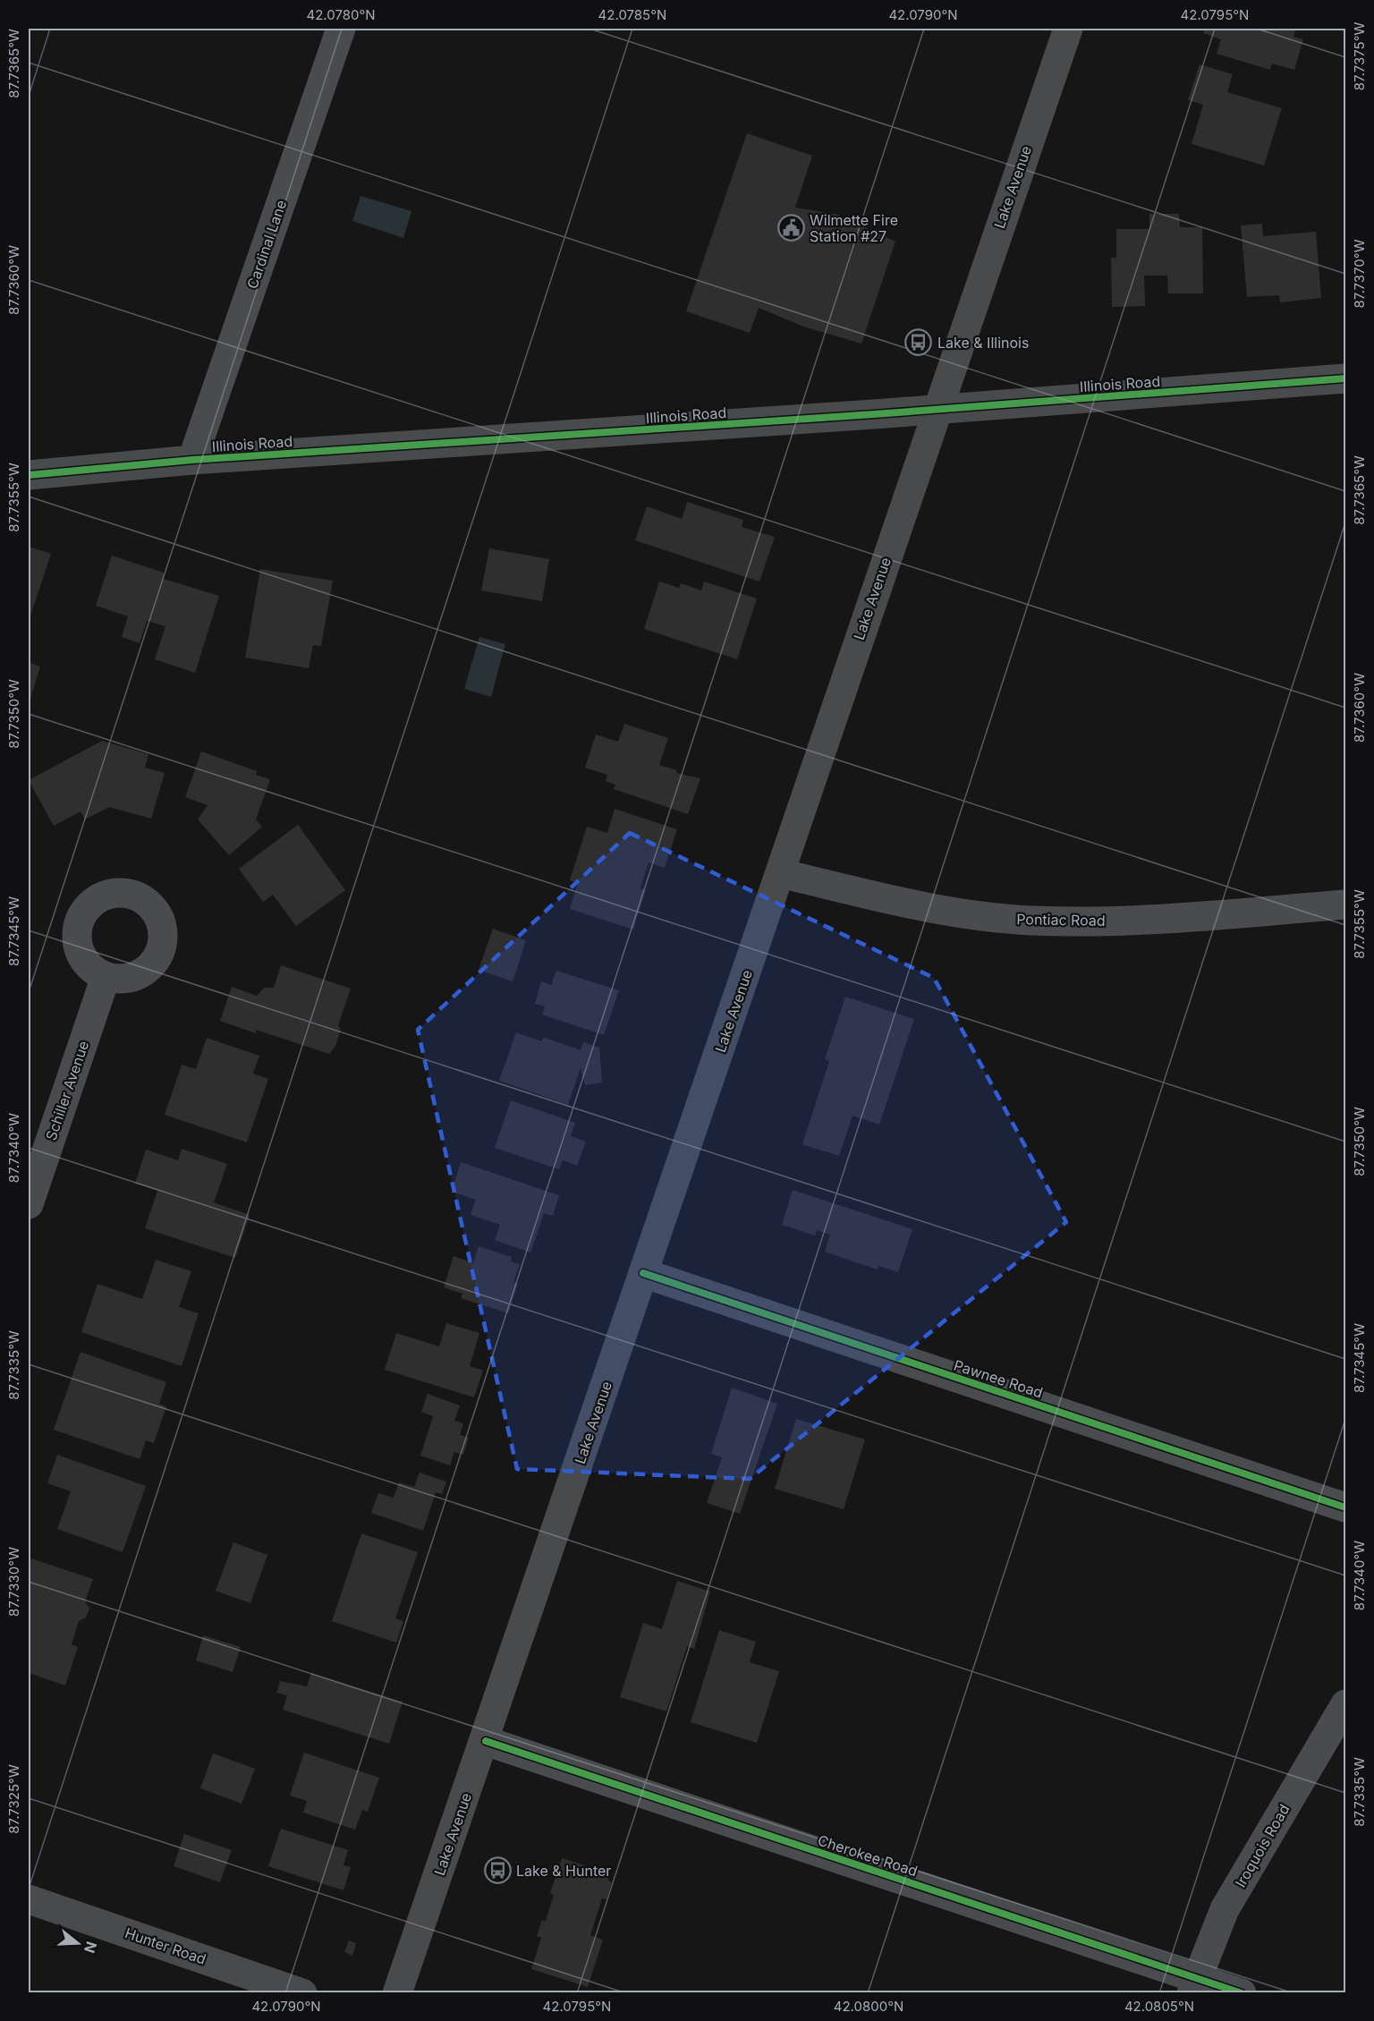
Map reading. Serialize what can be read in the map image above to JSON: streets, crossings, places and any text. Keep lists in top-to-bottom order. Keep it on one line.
{"streets":{"main road":["Lake Avenue","Illinois Road","Hunter Road"],"street":["Cardinal Lane","Pontiac Road","Schiller Avenue","Pawnee Road","Iroquois Road","Cherokee Road"]},"crossings":[["Lake Avenue","Illinois Road"],["Lake Avenue","Pontiac Road"],["Lake Avenue","Pawnee Road"],["Lake Avenue","Cherokee Road"],["Cardinal Lane","Illinois Road"],["Iroquois Road","Cherokee Road"]],"places":{"public building":["Wilmette Fire Station #27"],"bus stop":["Lake & Illinois","Lake & Hunter"]},"north":"right","coordinates":["42.0780°N","42.0785°N","42.0790°N","42.0795°N","87.7375°W","87.7365°W","87.7370°W","87.7360°W","87.7355°W","87.7350°W","87.7345°W","87.7340°W","87.7335°W","87.7330°W","87.7325°W","42.0800°N","42.0805°N"]}
